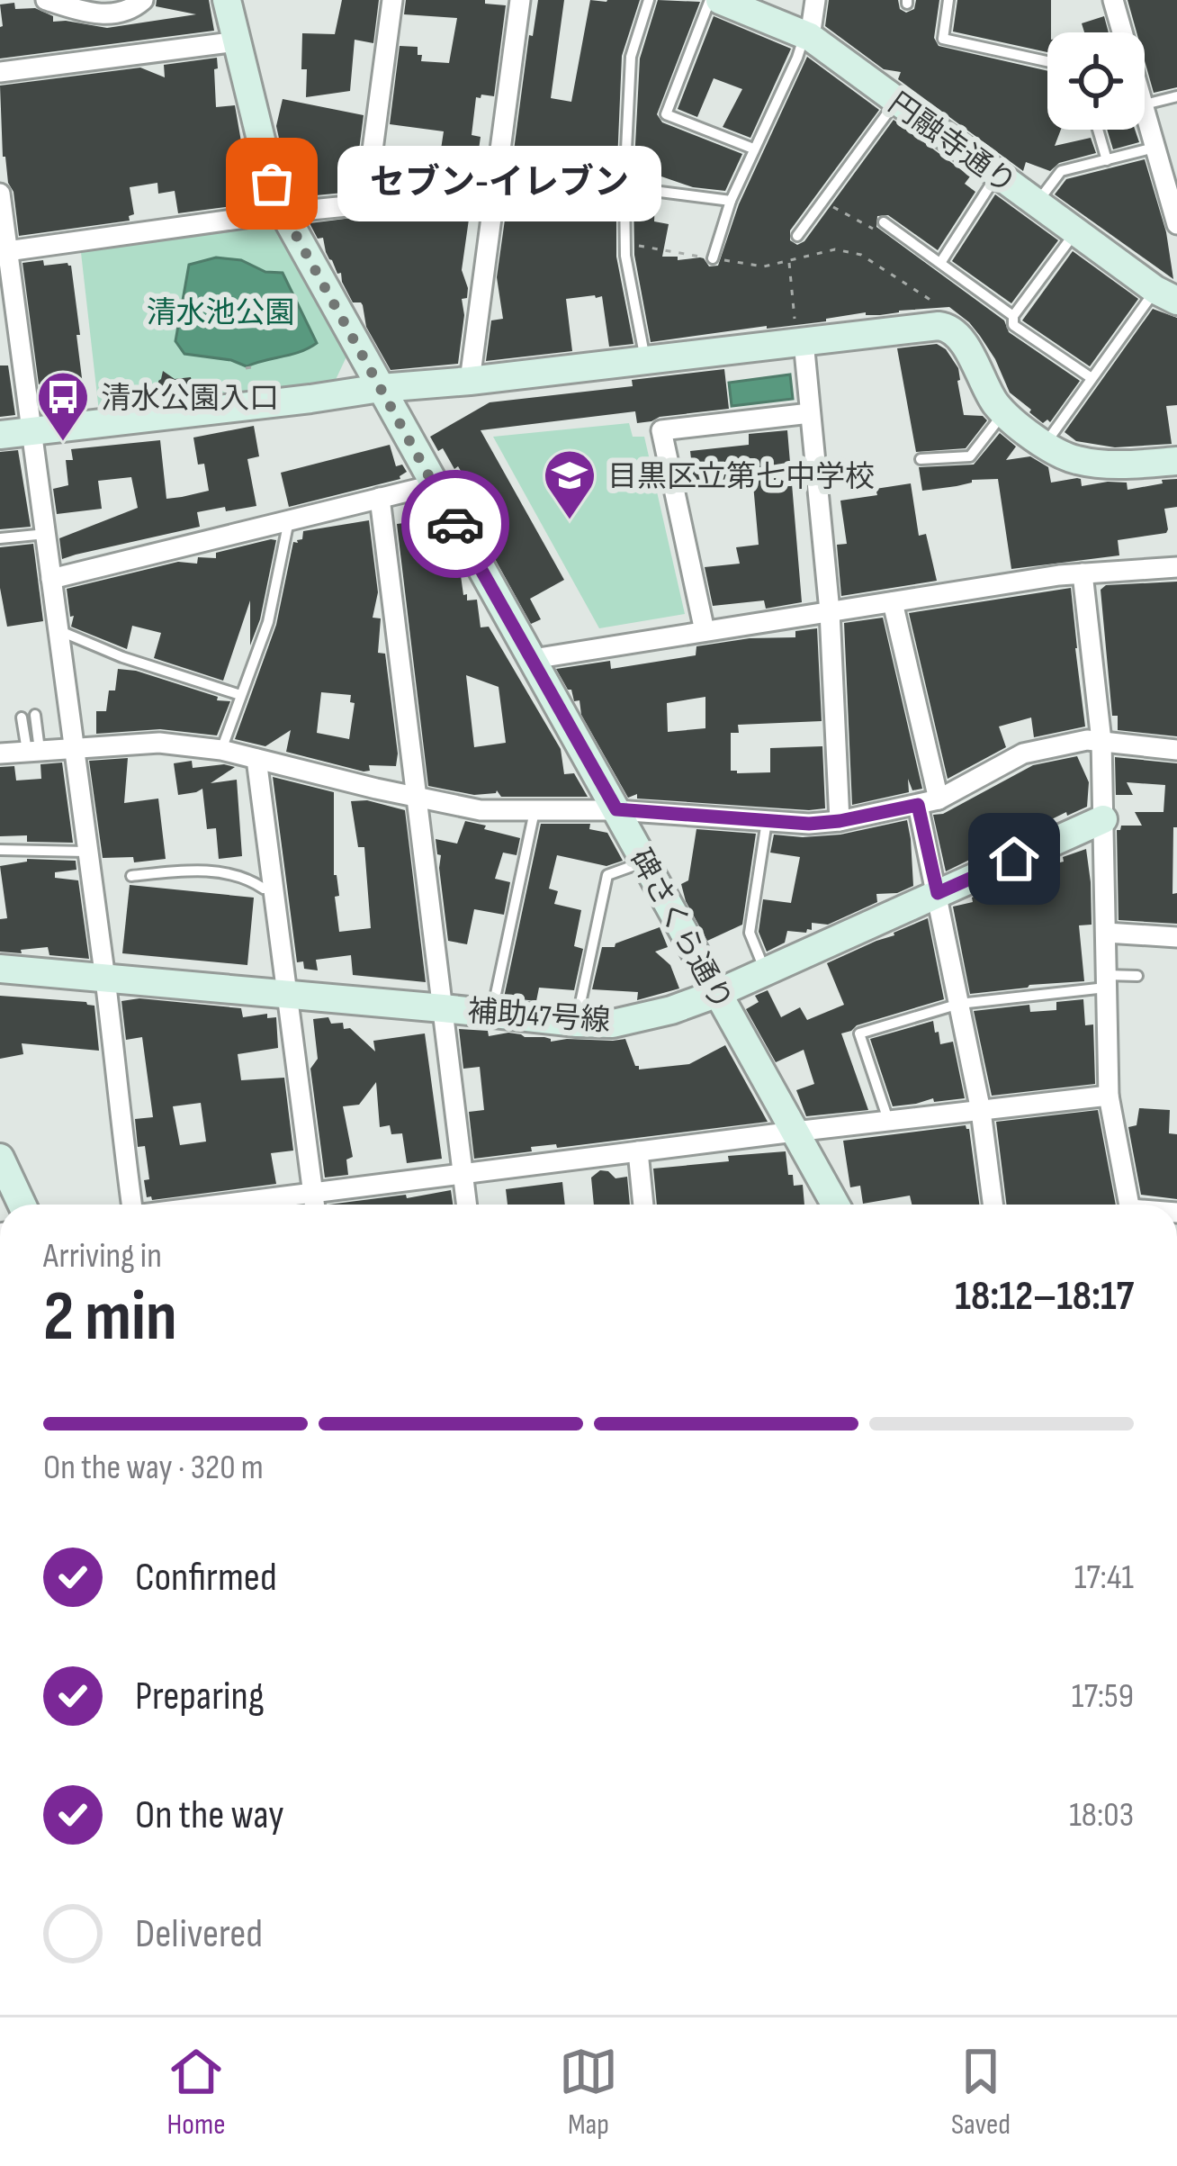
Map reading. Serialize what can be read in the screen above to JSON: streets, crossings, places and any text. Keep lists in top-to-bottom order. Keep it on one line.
{"streets":{"street":["円融寺通り","碑さくら通り","補助47号線"]},"crossings":[["碑さくら通り","補助47号線"]],"parks":["清水池公園"],"places":{"other":["セブン-イレブン"],"bus stop":["清水公園入口"],"school or university":["目黒区立第七中学校"]},"page":{"bubble":"セブン-イレブン","heading":["2 min","Arriving in","18:12–18:17"],"bar":"On the way · 320 m","list":[["Confirmed","17:41"],["Preparing","17:59"],["On the way","18:03"],"Delivered"],"tabs":["Home","Map","Saved"]}}
